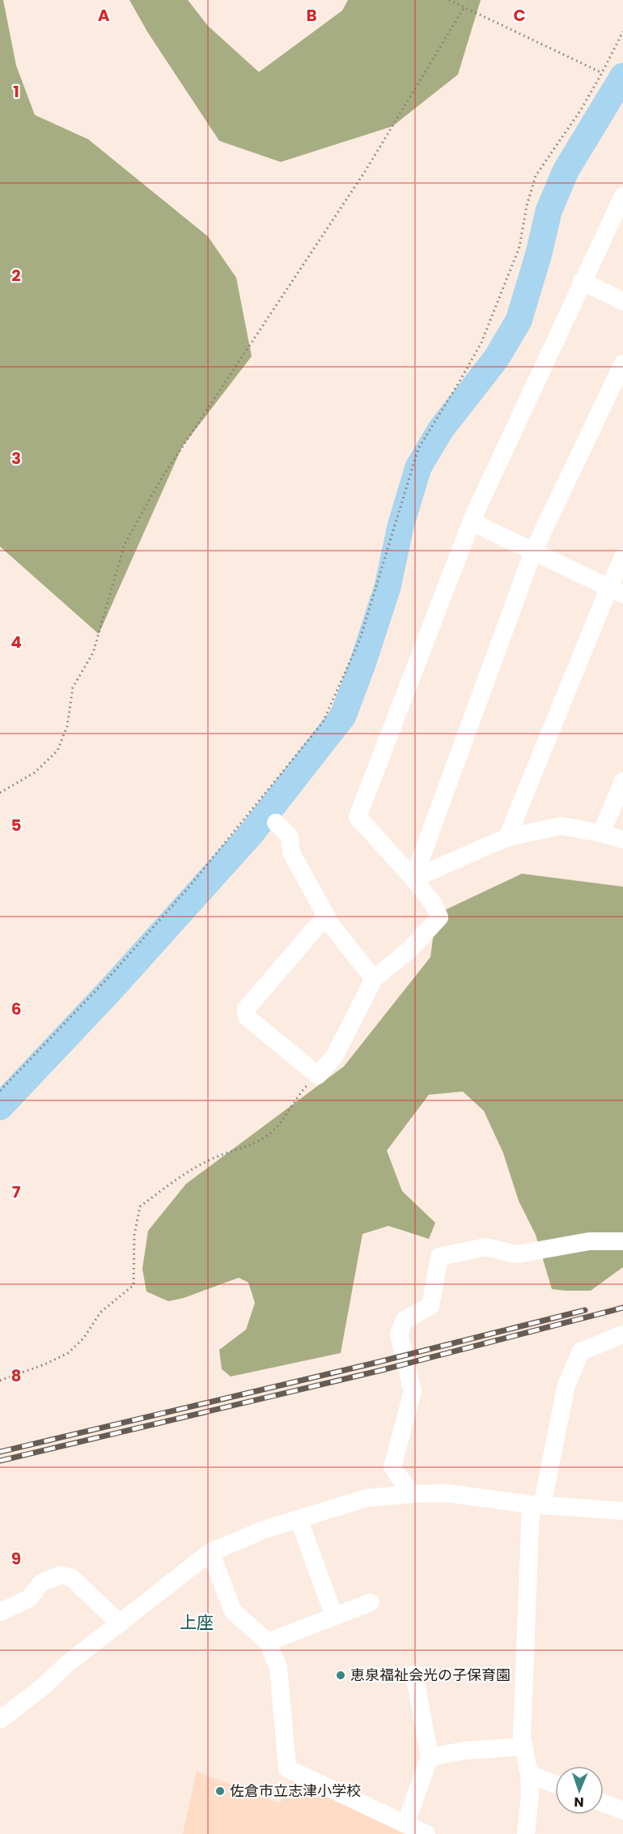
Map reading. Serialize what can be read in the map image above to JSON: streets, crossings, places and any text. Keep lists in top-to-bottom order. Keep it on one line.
{"districts":["上座"],"places":["恵泉福祉会光の子保育園","佐倉市立志津小学校"],"north":"bottom","grid":{"columns":["A","B","C"],"rows":["1","2","3","4","5","6","7","8","9"]}}
